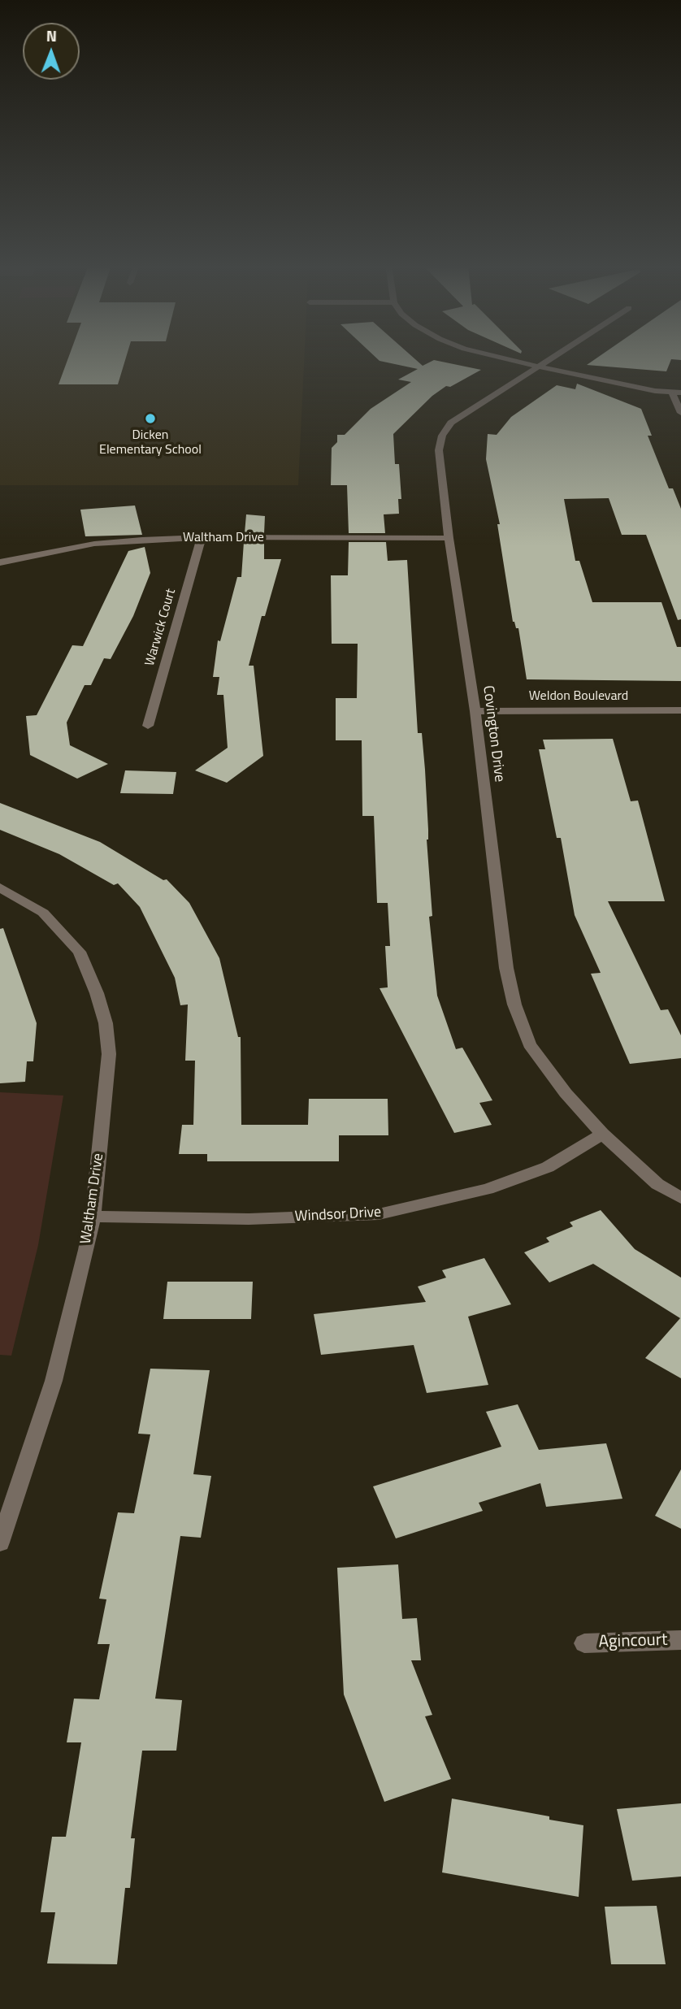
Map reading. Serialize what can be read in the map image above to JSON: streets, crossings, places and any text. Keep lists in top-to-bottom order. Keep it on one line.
{"streets":{"street":["Waltham Drive","Warwick Court","Weldon Boulevard","Covington Drive","Windsor Drive","Agincourt"]},"crossings":[["Waltham Drive","Warwick Court"],["Waltham Drive","Covington Drive"],["Waltham Drive","Windsor Drive"],["Weldon Boulevard","Covington Drive"],["Covington Drive","Windsor Drive"]],"places":["Dicken Elementary School"],"north":"top"}
